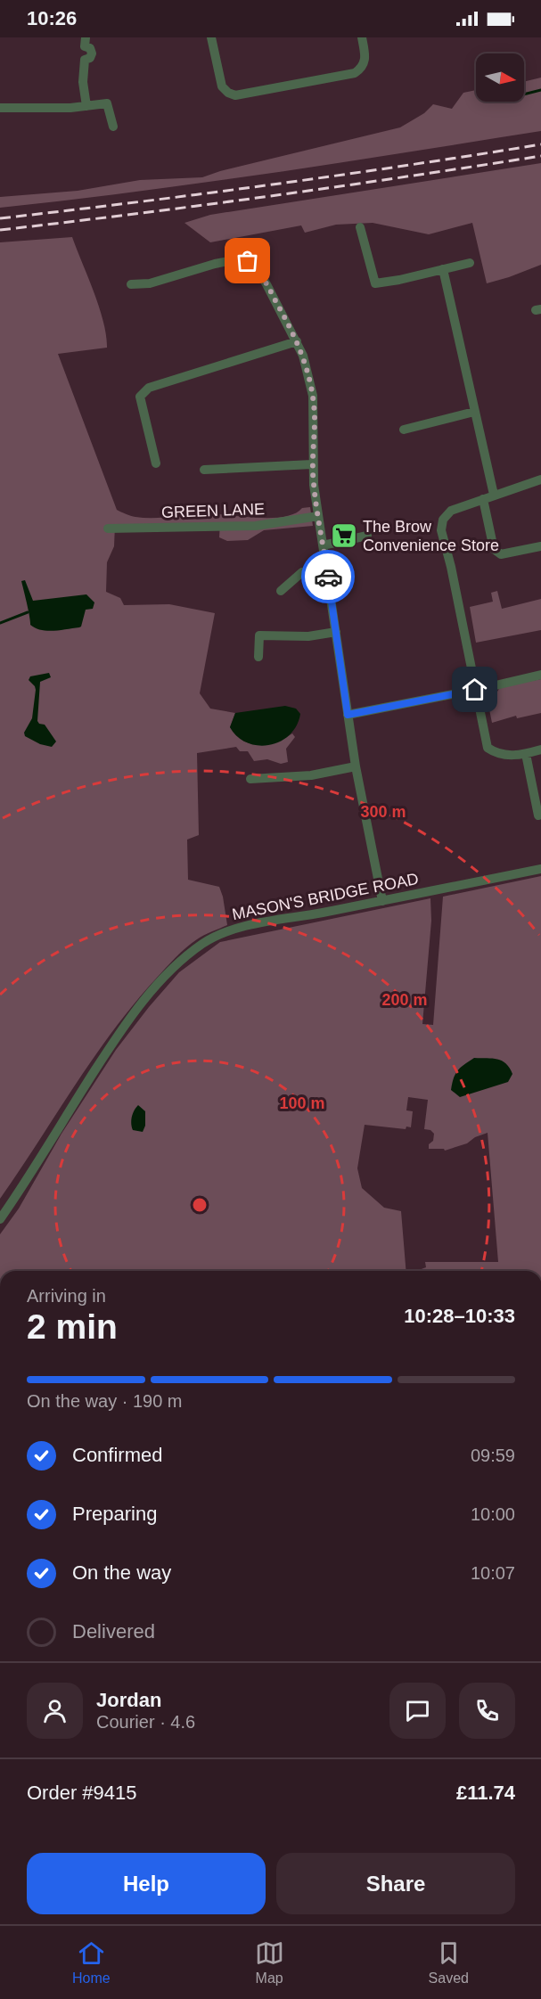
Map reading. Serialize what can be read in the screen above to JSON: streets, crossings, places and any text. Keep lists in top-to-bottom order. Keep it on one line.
{"streets":{"street":["GREEN LANE","MASON'S BRIDGE ROAD"]},"places":{"supermarket":["The Brow Convenience Store"]},"north":"right","page":{"status":"10:26","heading":["2 min","Arriving in","10:28–10:33"],"panel":["Jordan","Courier · 4.6","Order #9415","£11.74"],"bar":"On the way · 190 m","list":[["Confirmed","09:59"],["Preparing","10:00"],["On the way","10:07"],"Delivered"],"buttons":["Help","Share"],"tabs":["Home","Map","Saved"]},"rings":["300 m","200 m","100 m"]}
